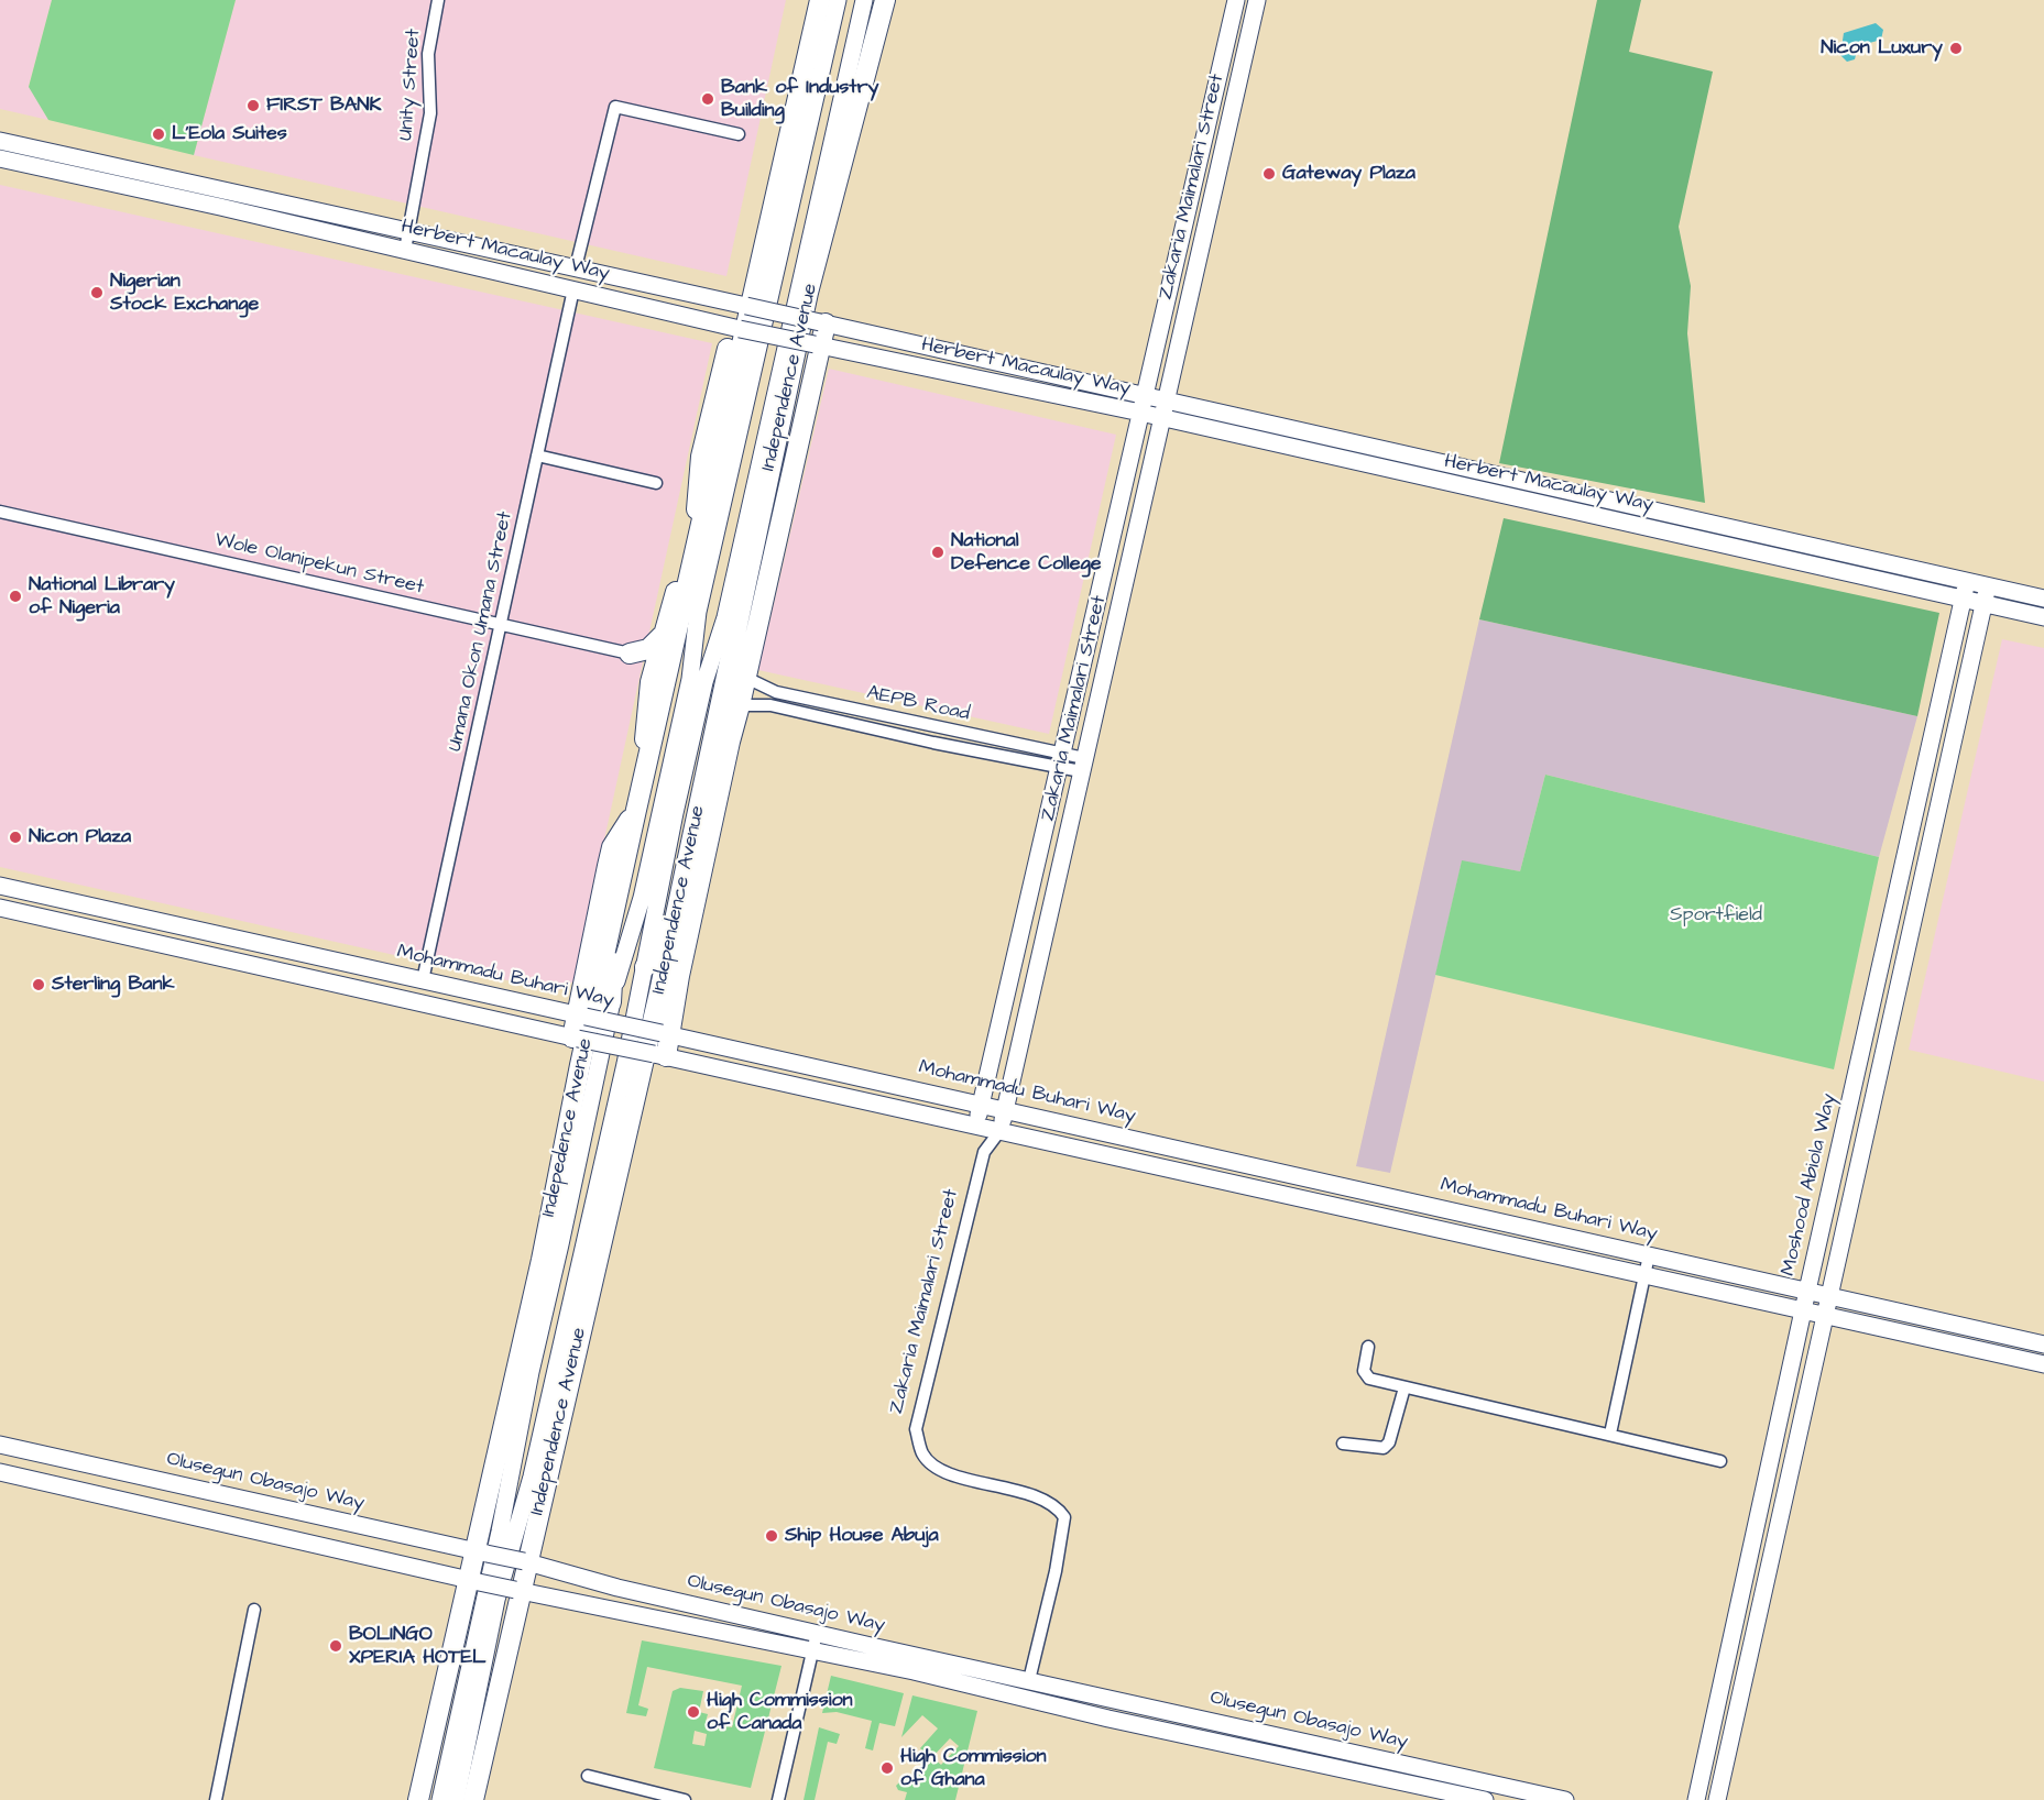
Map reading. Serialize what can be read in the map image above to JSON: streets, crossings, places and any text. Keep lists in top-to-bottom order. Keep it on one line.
{"streets":{"main road":["Zakaria Maimalari Street","Herbert Macaulay Way","Independence Avenue","Mohammadu Buhari Way","Indepedence Avenue","Moshood Abiola Way","Olusegun Obasajo Way"],"street":["Unity Street","Wole Olanipekun Street","Umana Okon Umana Street","AEPB Road"]},"crossings":[["Unity Street","Herbert Macaulay Way"],["Zakaria Maimalari Street","Herbert Macaulay Way"],["Zakaria Maimalari Street","AEPB Road"],["Zakaria Maimalari Street","Mohammadu Buhari Way"],["Zakaria Maimalari Street","Olusegun Obasajo Way"],["Herbert Macaulay Way","Umana Okon Umana Street"],["Herbert Macaulay Way","Moshood Abiola Way"],["Independence Avenue","Indepedence Avenue"],["Independence Avenue","Olusegun Obasajo Way"],["Wole Olanipekun Street","Umana Okon Umana Street"],["Umana Okon Umana Street","Mohammadu Buhari Way"],["Mohammadu Buhari Way","Moshood Abiola Way"],["Indepedence Avenue","Olusegun Obasajo Way"]],"parks":["Sportfield"],"places":["Nicon Luxury","Bank of Industry Building","FIRST BANK","L'Eola Suites","Gateway Plaza","Nigerian Stock Exchange","National Defence College","National Library of Nigeria","Nicon Plaza","Sterling Bank","Ship House Abuja","BOLINGO XPERIA HOTEL","High Commission of Canada","High Commission of Ghana"]}
